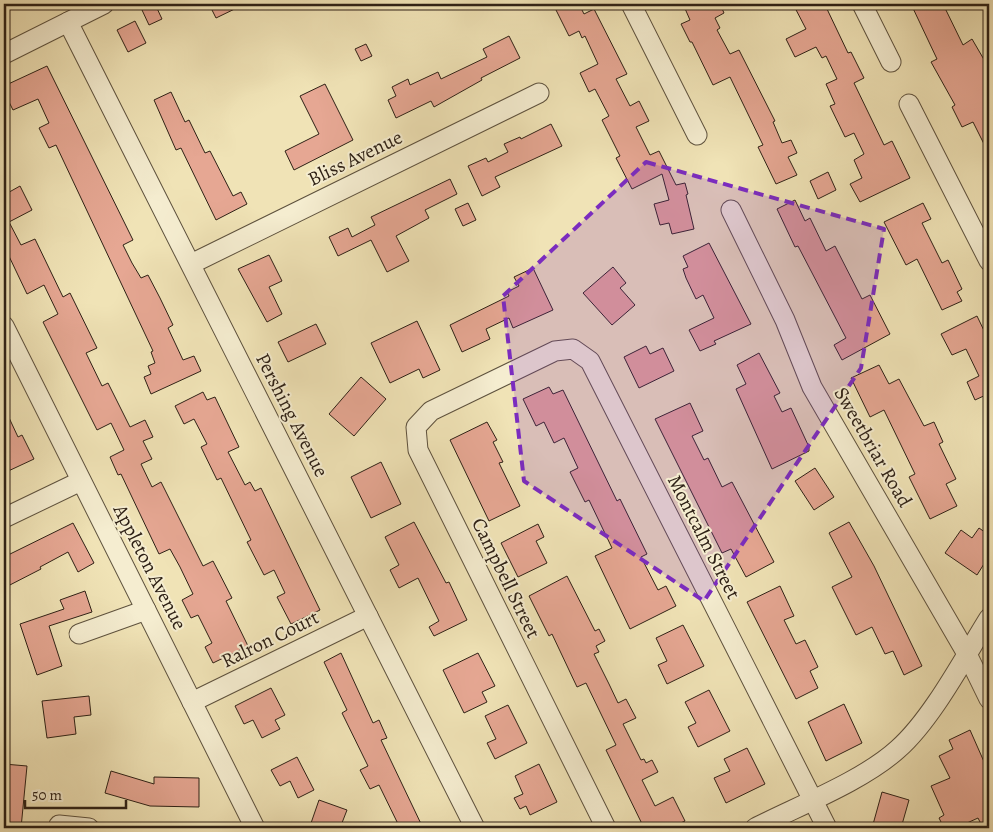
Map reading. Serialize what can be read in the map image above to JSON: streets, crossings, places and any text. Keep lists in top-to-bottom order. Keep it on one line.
{"streets":{"street":["Bliss Avenue","Pershing Avenue","Sweetbriar Road","Montcalm Street","Appleton Avenue","Campbell Street","Ralron Court"]},"crossings":[["Bliss Avenue","Pershing Avenue"],["Pershing Avenue","Ralron Court"],["Montcalm Street","Campbell Street"],["Appleton Avenue","Ralron Court"]],"scale_bar":"50 m"}
